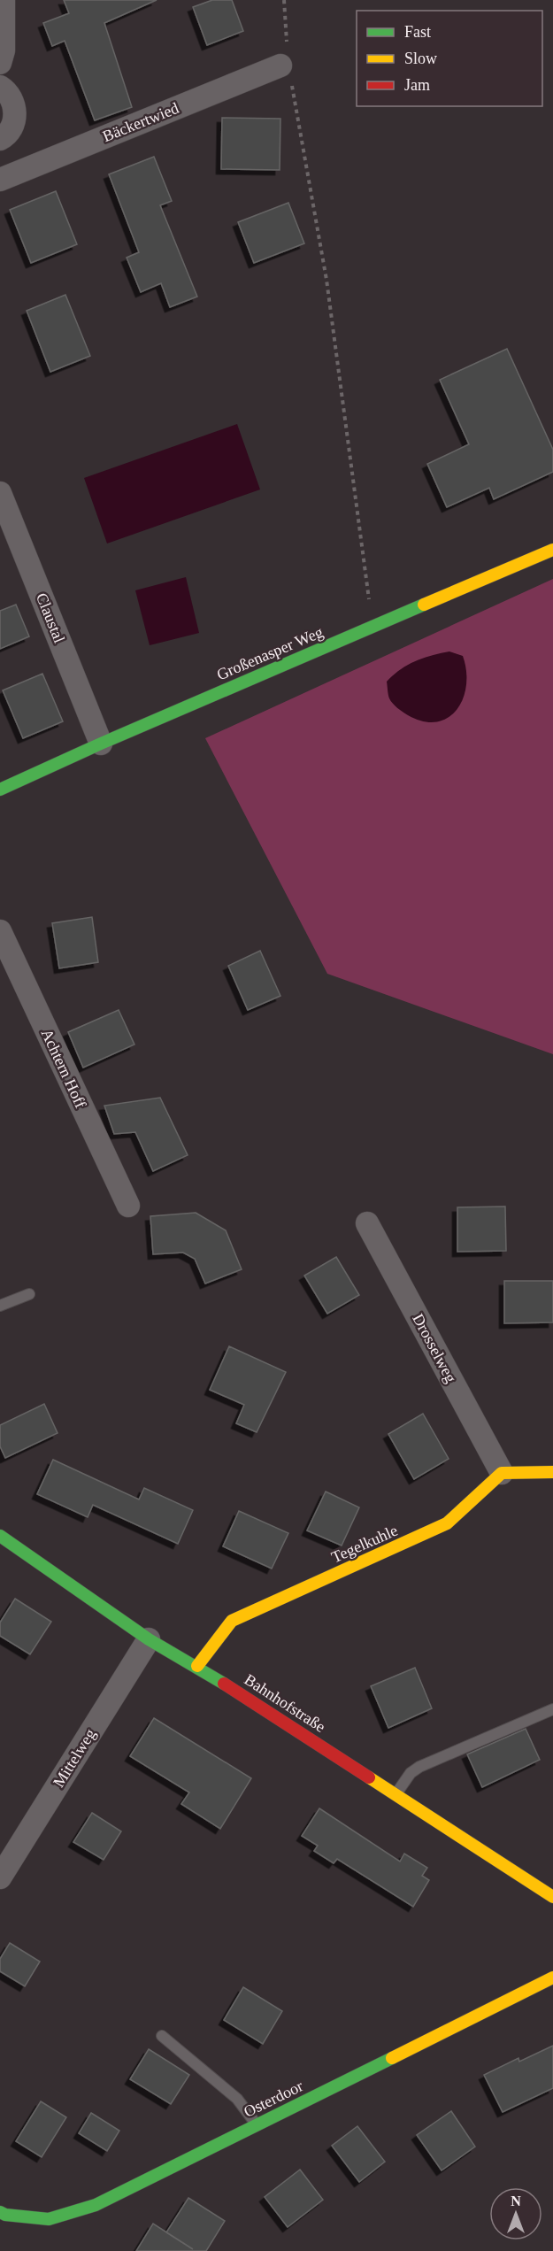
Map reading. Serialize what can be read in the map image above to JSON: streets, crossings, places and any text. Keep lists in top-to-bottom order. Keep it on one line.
{"streets":{"street":["Bäckertwied","Claustal","Großenasper Weg","Achtern Hoff","Drosselweg","Tegelkuhle","Bahnhofstraße","Mittelweg","Osterdoor"]},"crossings":[["Claustal","Großenasper Weg"],["Drosselweg","Tegelkuhle"],["Tegelkuhle","Bahnhofstraße"],["Bahnhofstraße","Mittelweg"]],"legend":["Fast","Slow","Jam"],"north":"top"}
